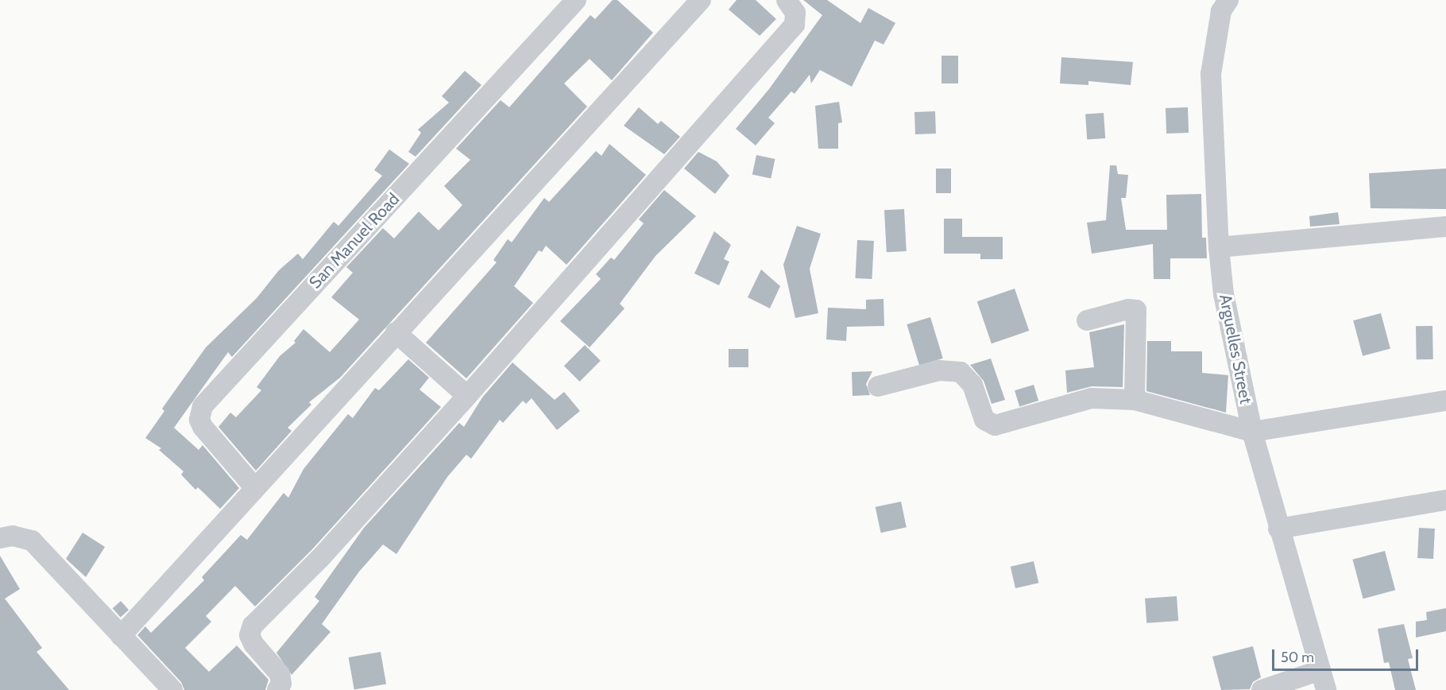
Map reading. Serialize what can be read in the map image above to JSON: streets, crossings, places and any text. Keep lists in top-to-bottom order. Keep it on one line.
{"streets":{"street":["San Manuel Road","Arguelles Street"]},"scale_bar":"50 m"}
